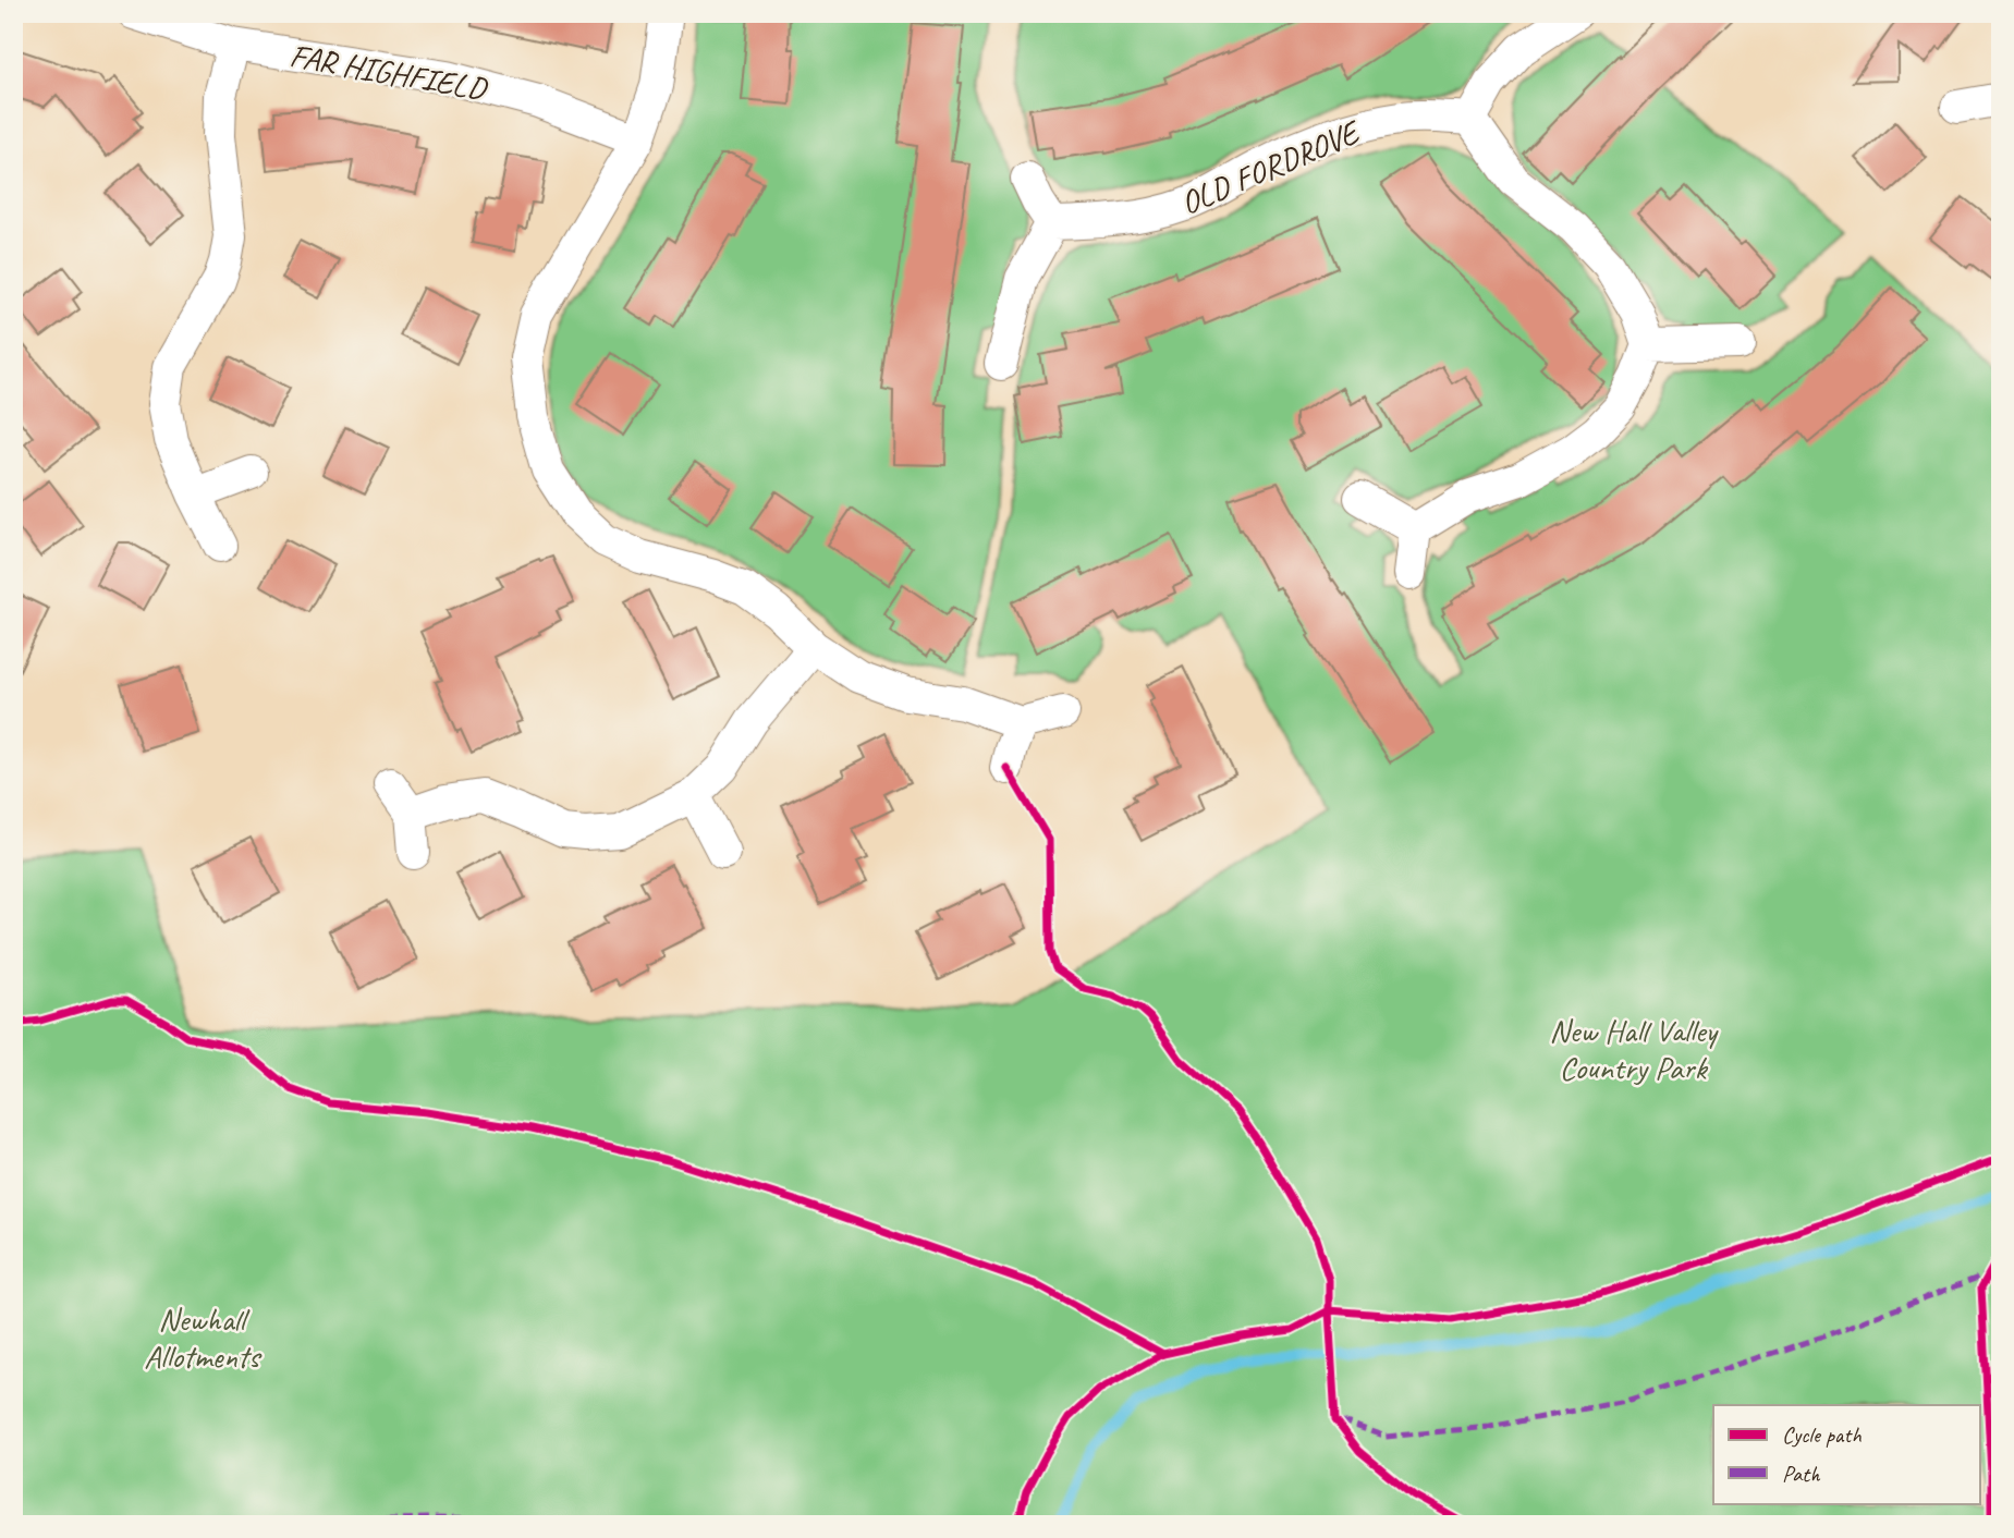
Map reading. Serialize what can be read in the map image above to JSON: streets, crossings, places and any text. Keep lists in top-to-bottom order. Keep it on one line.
{"streets":{"street":["FAR HIGHFIELD","OLD FORDROVE"]},"parks":["New Hall Valley Country Park","Newhall Allotments"],"legend":["Cycle path","Path"]}
